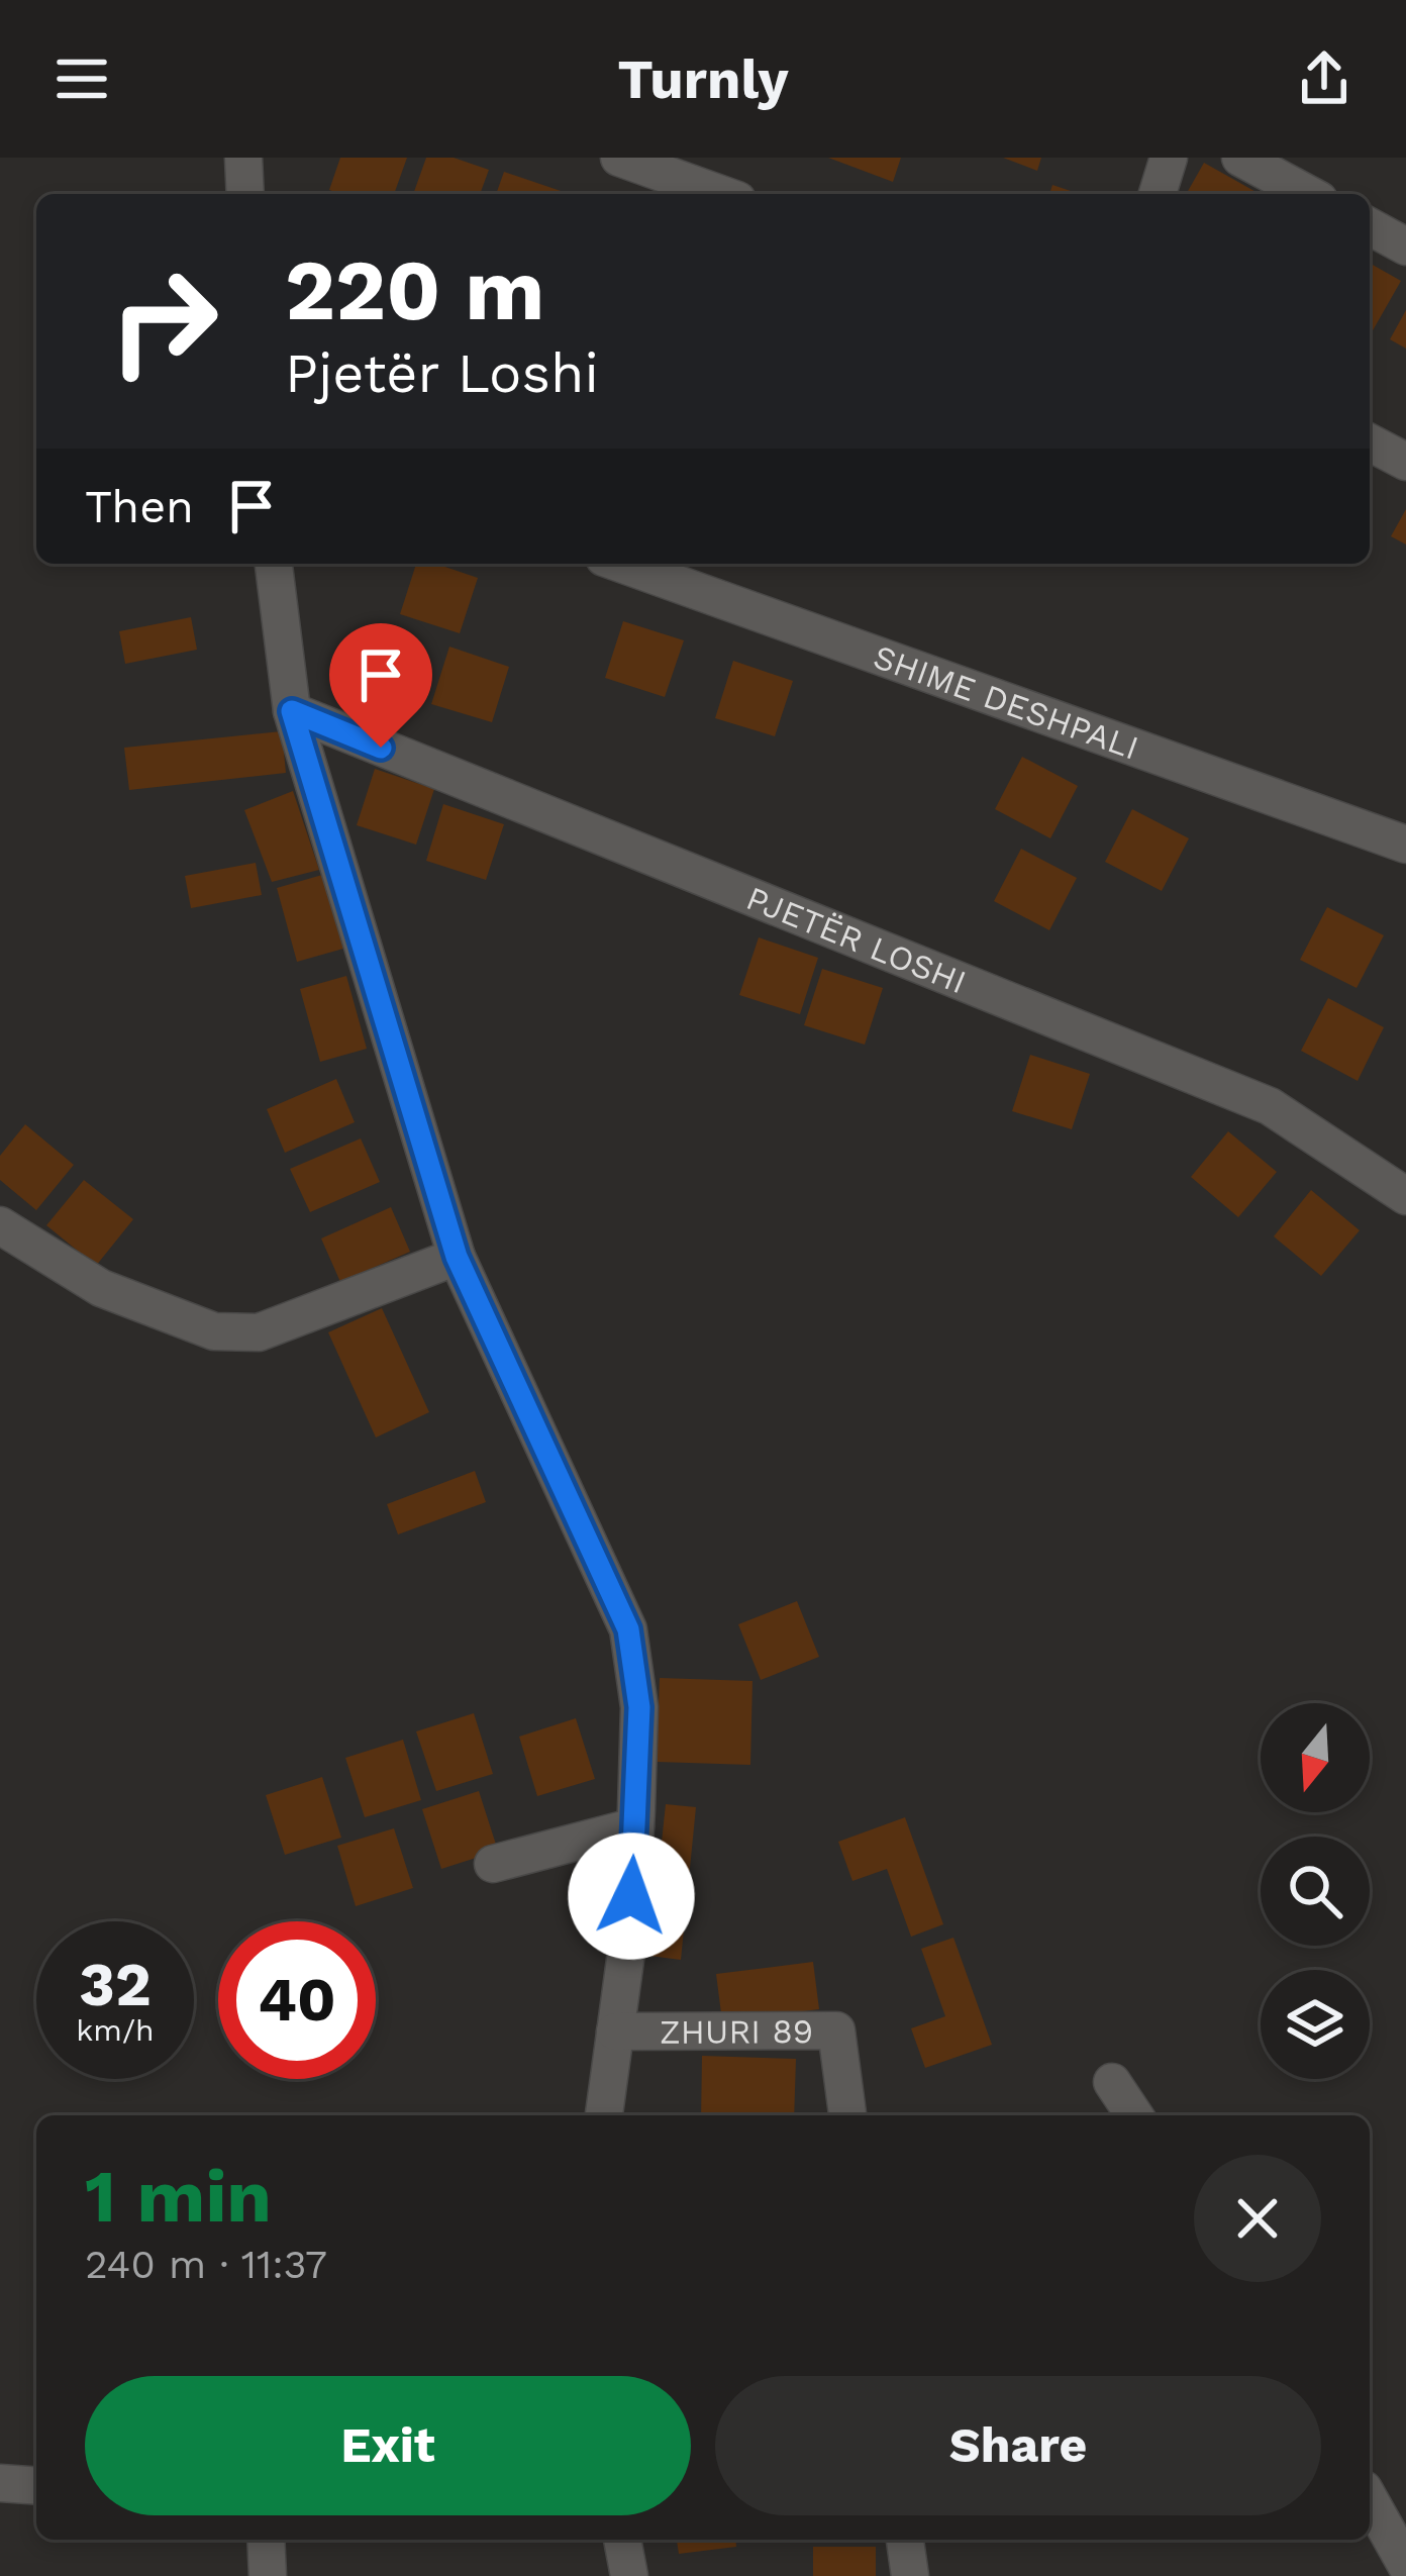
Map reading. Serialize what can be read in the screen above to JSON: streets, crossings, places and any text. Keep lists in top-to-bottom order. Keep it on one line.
{"streets":{"street":["SHIME DESHPALI","PJETËR LOSHI","ZHURI 89"]},"north":"bottom","page":{"header":"Turnly","turn":["220 m","Pjetër Loshi"],"then":"Then","speed":"32 km/h","limit":"40","heading":["1 min","240 m · 11:37"],"buttons":["Exit","Share"]}}
